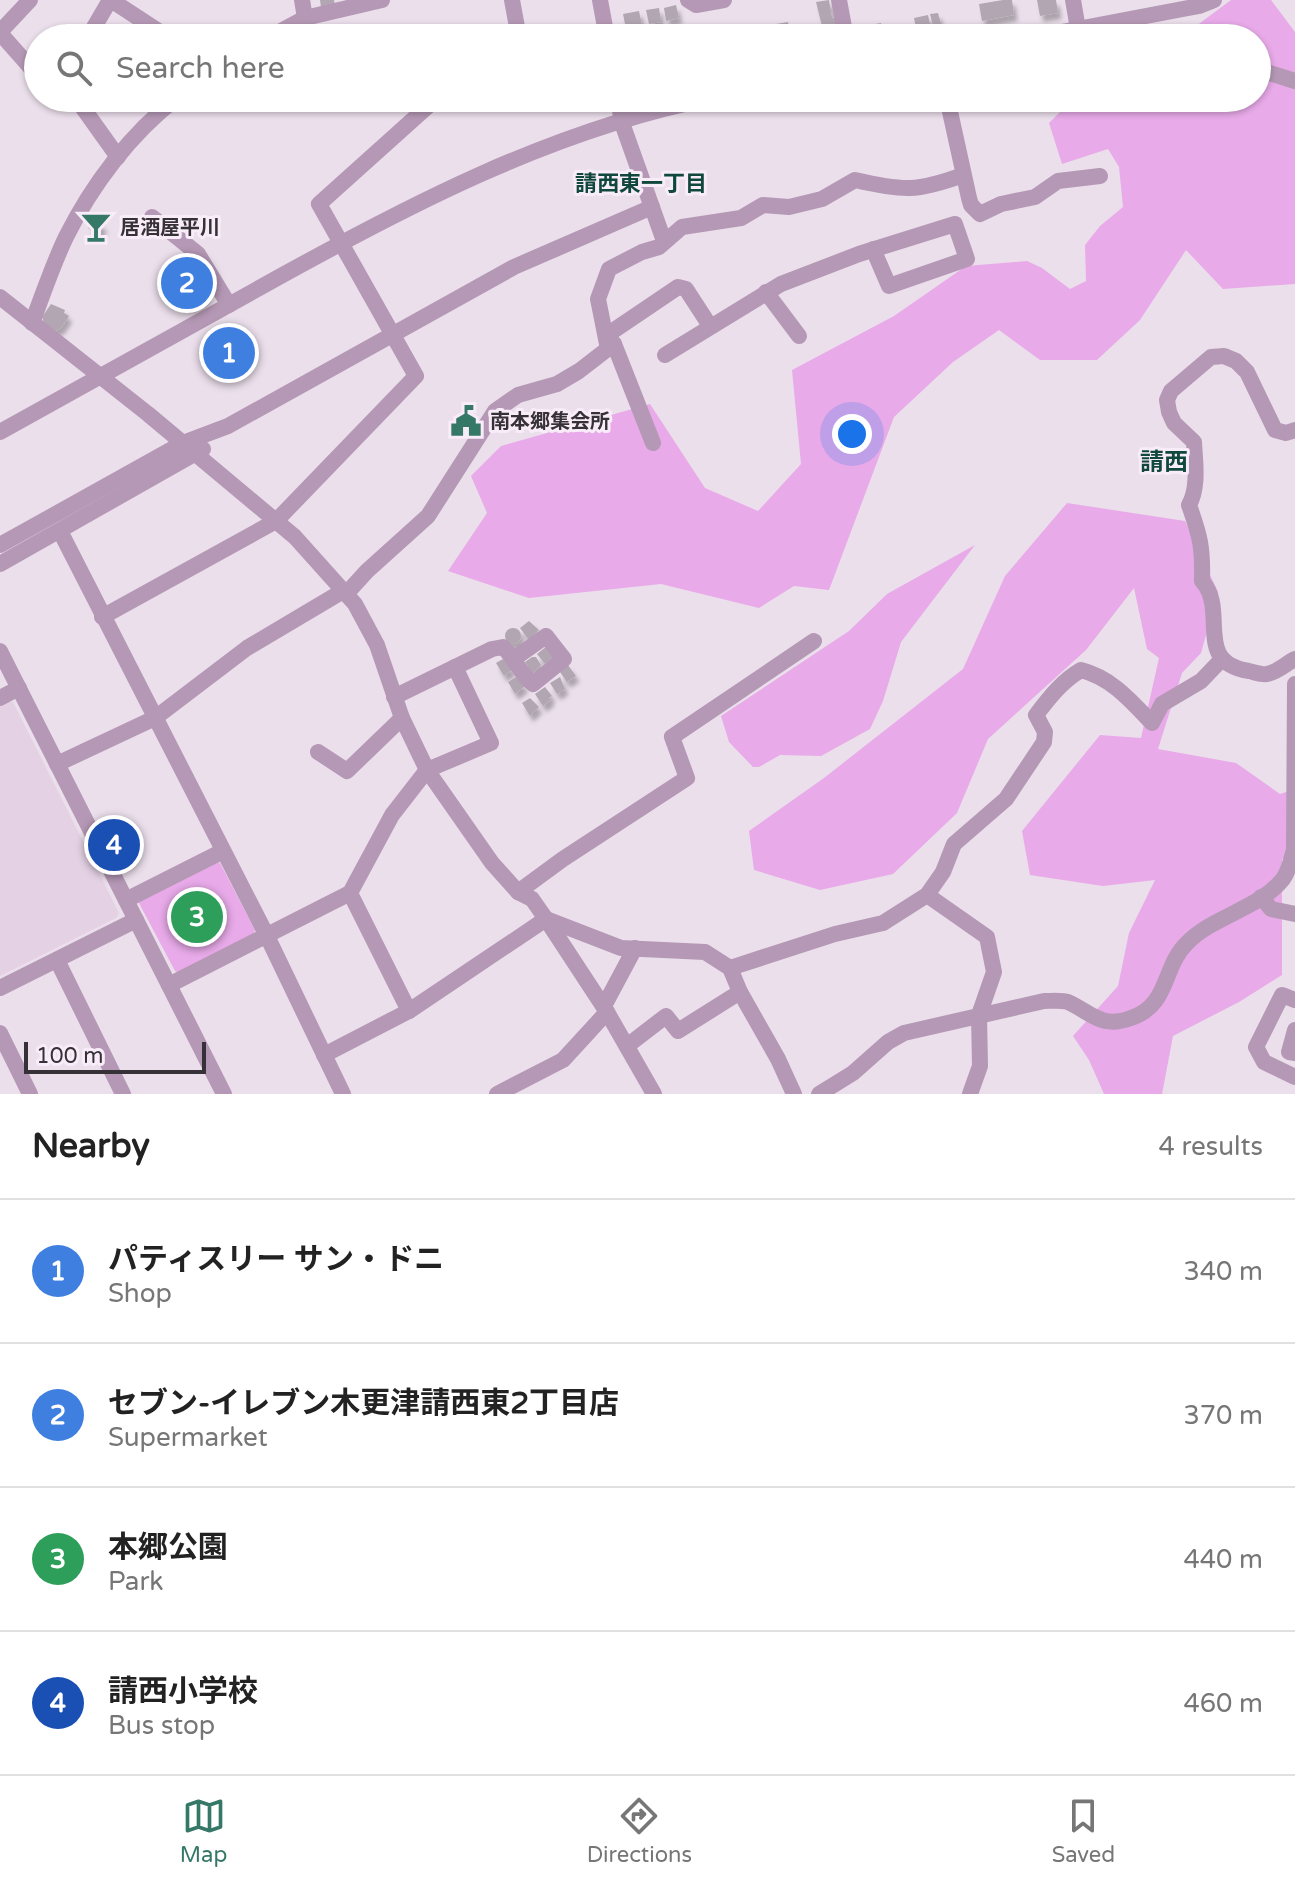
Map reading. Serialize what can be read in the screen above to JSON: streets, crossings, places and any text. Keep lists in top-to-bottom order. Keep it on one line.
{"districts":["請西東一丁目","請西"],"places":{"bar":["居酒屋平川"],"public building":["南本郷集会所"]},"scale_bar":"100 m","page":{"search":"Search here","pins":["2","1","4","3"],"scale":"100 m","heading":["Nearby","4 results"],"list":[{"mark":"1","name":"パティスリー サン・ドニ","note":"Shop","value":"340 m"},{"mark":"2","name":"セブン-イレブン木更津請西東2丁目店","note":"Supermarket","value":"370 m"},{"mark":"3","name":"本郷公園","note":"Park","value":"440 m"},{"mark":"4","name":"請西小学校","note":"Bus stop","value":"460 m"}],"nav":["Map","Directions","Saved"]}}
